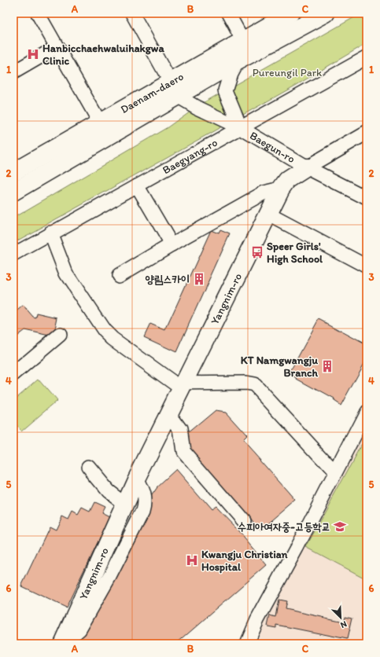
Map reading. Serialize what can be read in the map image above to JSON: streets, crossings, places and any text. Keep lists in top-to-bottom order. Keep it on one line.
{"streets":{"main road":["Daenam-daero","Yangnim-ro"],"street":["Baegun-ro","Baegyang-ro"]},"crossings":[["Daenam-daero","Baegun-ro"],["Baegun-ro","Baegyang-ro"],["Baegun-ro","Yangnim-ro"]],"parks":["Pureungil Park"],"places":{"hospital":["Hanbicchaehwaluihakgwa Clinic","Kwangju Christian Hospital"],"bus stop":["Speer Girls' High School"],"building":["양림스카이","KT Namgwangju Branch"],"school or university":["수피아여자중-고등학교"]},"north":"bottom right","grid":{"columns":["A","B","C"],"rows":["1","2","3","4","5","6"]}}
